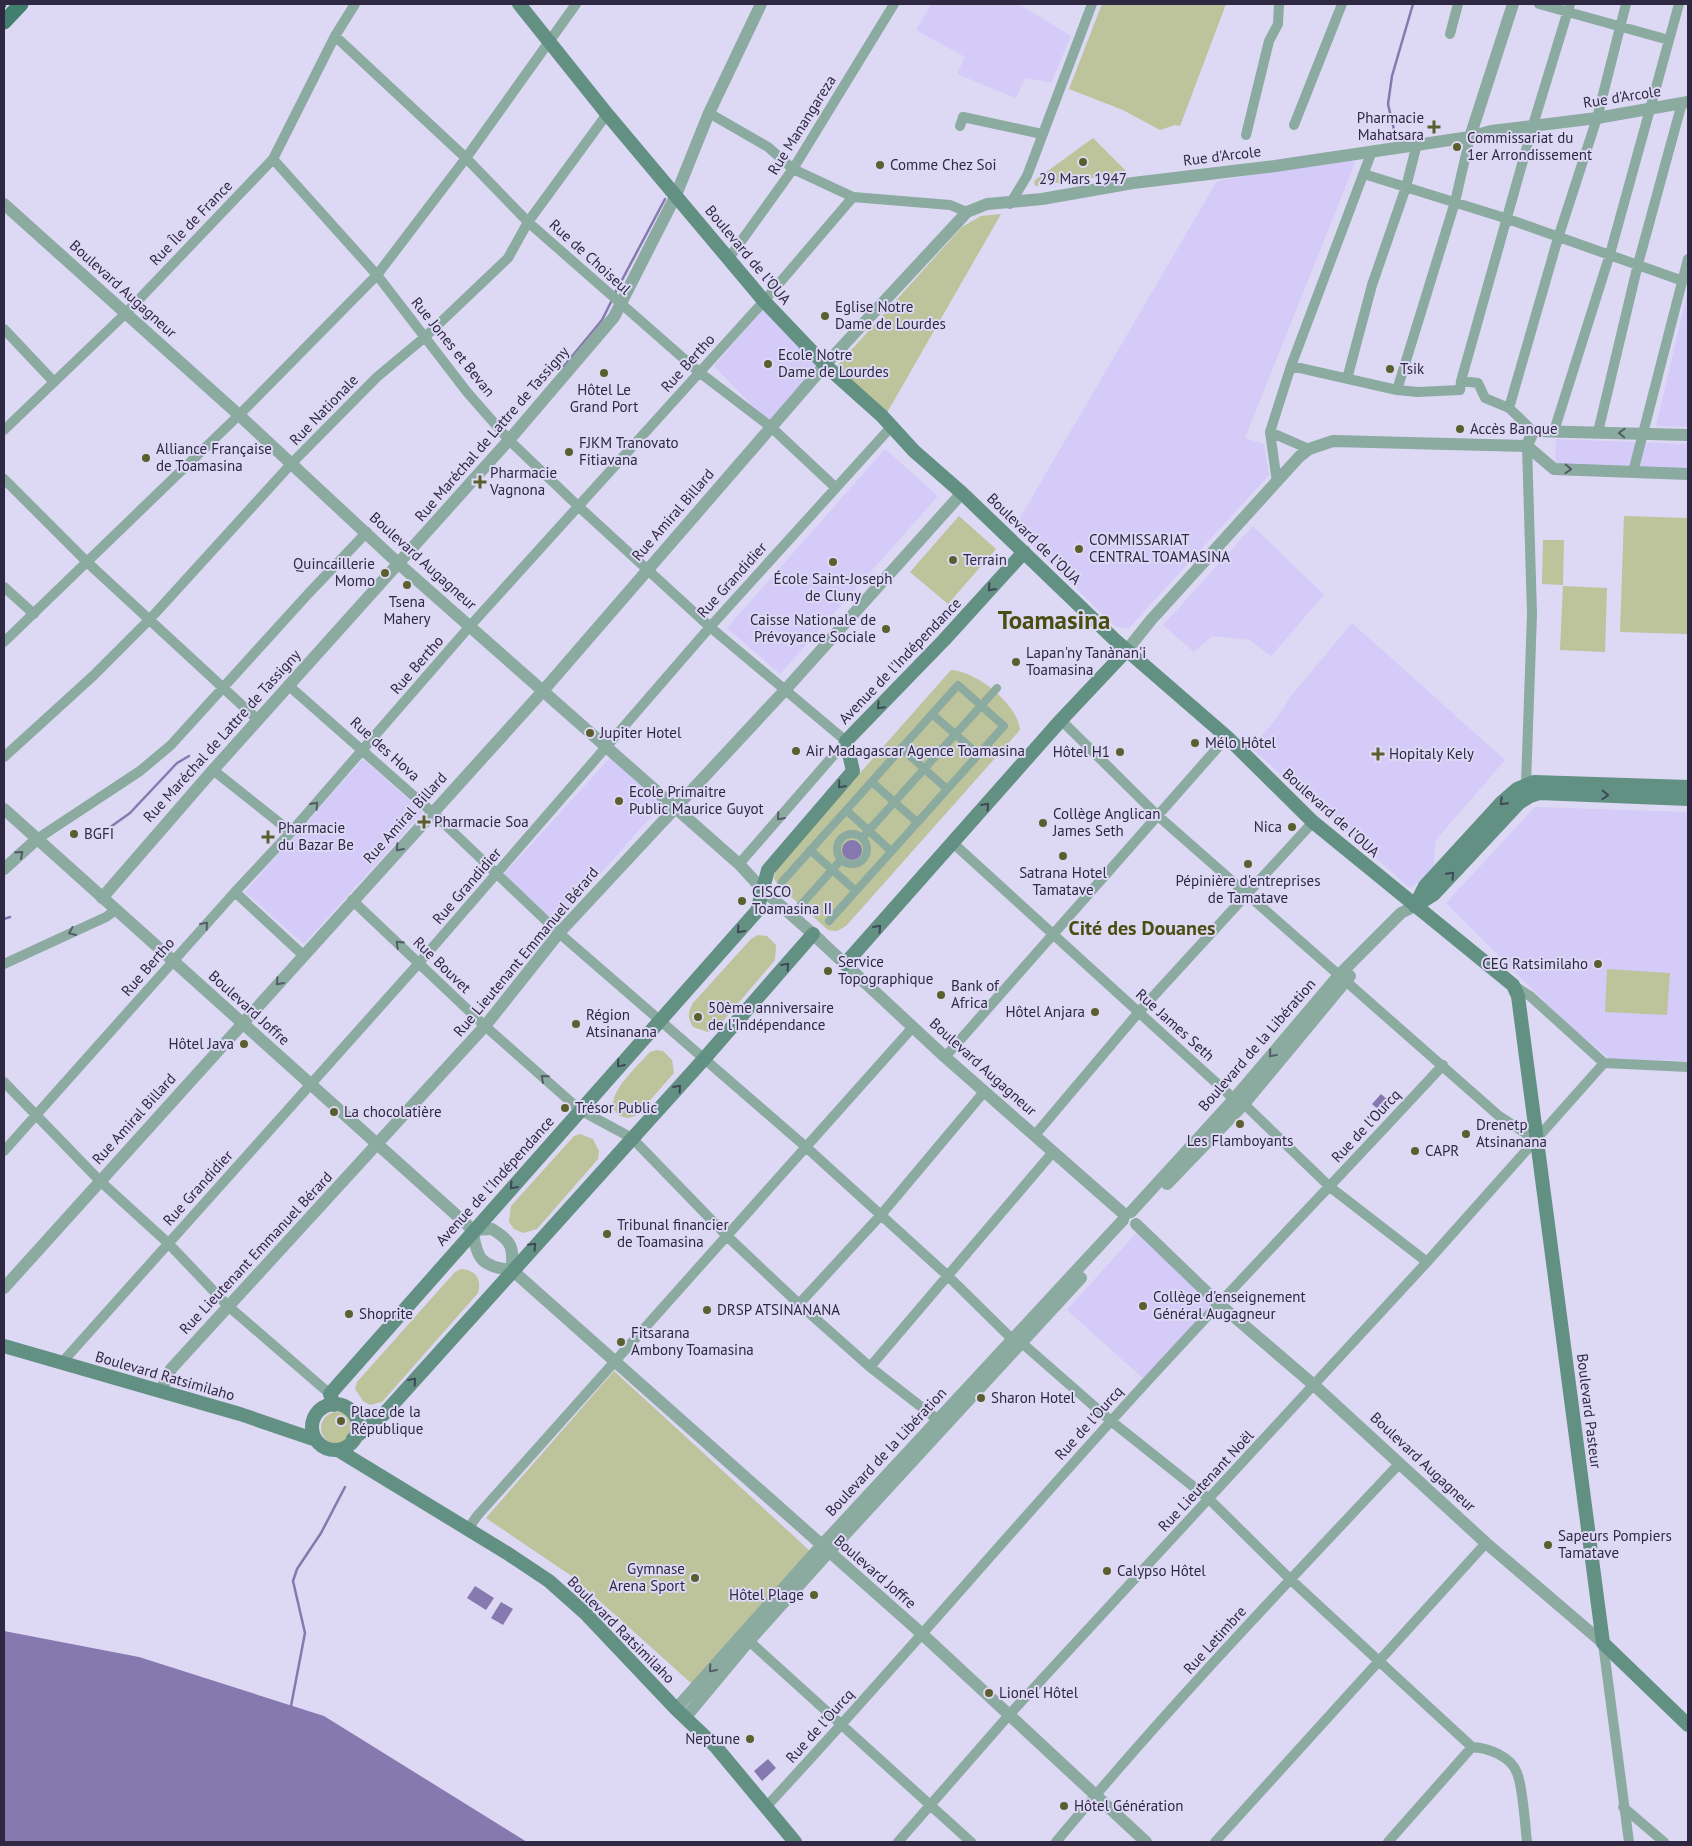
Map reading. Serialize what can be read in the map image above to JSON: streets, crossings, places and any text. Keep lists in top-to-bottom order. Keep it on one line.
{"streets":{"main road":["Boulevard de l'OUA","Boulevard Augagneur","Avenue de l'Indépendance","Boulevard de la Libération","Boulevard Ratsimilaho","Boulevard Pasteur"],"street":["Rue d'Arcole","Rue Manangareza","Rue Île de France","Rue de Choiseul","Rue Jones et Bevan","Rue Bertho","Rue Nationale","Rue Maréchal de Lattre de Tassigny","Rue Amiral Billard","Rue Grandidier","Rue des Hova","Rue Lieutenant Emmanuel Bérard","Rue Bouvet","Boulevard Joffre","Rue James Seth","Rue de l'Ourcq","Rue Lieutenant Noël","Rue Letimbre"]},"crossings":[["Rue d'Arcole","Boulevard de l'OUA"],["Rue d'Arcole","Rue Amiral Billard"],["Rue Manangareza","Boulevard de l'OUA"],["Rue Île de France","Rue de Choiseul"],["Rue Île de France","Boulevard Augagneur"],["Rue Île de France","Rue Jones et Bevan"],["Boulevard de l'OUA","Rue Bertho"],["Boulevard de l'OUA","Rue Nationale"],["Boulevard de l'OUA","Rue Maréchal de Lattre de Tassigny"],["Boulevard de l'OUA","Rue Amiral Billard"],["Boulevard de l'OUA","Rue Grandidier"],["Boulevard de l'OUA","Avenue de l'Indépendance"],["Boulevard de l'OUA","Rue Lieutenant Emmanuel Bérard"],["Boulevard de l'OUA","Boulevard de la Libération"],["Boulevard de l'OUA","Boulevard Pasteur"],["Boulevard de l'OUA","Rue Lieutenant Noël"],["Rue de Choiseul","Rue Bertho"],["Rue de Choiseul","Rue Nationale"],["Rue de Choiseul","Rue Maréchal de Lattre de Tassigny"],["Rue de Choiseul","Rue Amiral Billard"],["Rue de Choiseul","Rue Grandidier"],["Boulevard Augagneur","Rue Bertho"],["Boulevard Augagneur","Rue Nationale"],["Boulevard Augagneur","Rue Maréchal de Lattre de Tassigny"],["Boulevard Augagneur","Rue Amiral Billard"],["Boulevard Augagneur","Rue Grandidier"],["Boulevard Augagneur","Avenue de l'Indépendance"],["Boulevard Augagneur","Rue Lieutenant Emmanuel Bérard"],["Boulevard Augagneur","Boulevard de la Libération"],["Boulevard Augagneur","Rue de l'Ourcq"],["Boulevard Augagneur","Boulevard Pasteur"],["Boulevard Augagneur","Rue Lieutenant Noël"],["Boulevard Augagneur","Rue Letimbre"],["Rue Jones et Bevan","Rue Bertho"],["Rue Jones et Bevan","Rue Nationale"],["Rue Jones et Bevan","Rue Maréchal de Lattre de Tassigny"],["Rue Jones et Bevan","Rue Amiral Billard"],["Rue Jones et Bevan","Rue Grandidier"],["Rue Jones et Bevan","Avenue de l'Indépendance"],["Rue Jones et Bevan","Rue Lieutenant Emmanuel Bérard"],["Rue Bertho","Rue des Hova"],["Rue Bertho","Boulevard Joffre"],["Rue Maréchal de Lattre de Tassigny","Rue des Hova"],["Rue Maréchal de Lattre de Tassigny","Boulevard Joffre"],["Rue Amiral Billard","Rue des Hova"],["Rue Amiral Billard","Rue Bouvet"],["Rue Amiral Billard","Boulevard Joffre"],["Rue Grandidier","Rue des Hova"],["Rue Grandidier","Rue Bouvet"],["Rue Grandidier","Boulevard Joffre"],["Rue Grandidier","Boulevard Ratsimilaho"],["Avenue de l'Indépendance","Rue des Hova"],["Avenue de l'Indépendance","Rue Bouvet"],["Avenue de l'Indépendance","Boulevard Joffre"],["Avenue de l'Indépendance","Boulevard Ratsimilaho"],["Rue des Hova","Rue Lieutenant Emmanuel Bérard"],["Rue des Hova","Boulevard de la Libération"],["Rue des Hova","Rue de l'Ourcq"],["Rue des Hova","Rue Lieutenant Noël"],["Rue des Hova","Rue Letimbre"],["Rue Lieutenant Emmanuel Bérard","Rue Bouvet"],["Rue Lieutenant Emmanuel Bérard","Boulevard Joffre"],["Rue Lieutenant Emmanuel Bérard","Boulevard Ratsimilaho"],["Rue Bouvet","Boulevard de la Libération"],["Boulevard Joffre","Boulevard de la Libération"],["Boulevard Joffre","Rue de l'Ourcq"],["Boulevard Joffre","Rue Lieutenant Noël"],["Boulevard Joffre","Rue Letimbre"],["Rue James Seth","Boulevard de la Libération"],["Rue James Seth","Rue de l'Ourcq"],["Rue James Seth","Rue Lieutenant Noël"],["Boulevard de la Libération","Boulevard Ratsimilaho"],["Rue de l'Ourcq","Boulevard Ratsimilaho"],["Boulevard Pasteur","Rue Lieutenant Noël"]],"districts":["Toamasina","Cité des Douanes"],"places":{"health":["Pharmacie Mahatsara","Pharmacie Vagnona","Hopitaly Kely","Pharmacie Soa","Pharmacie du Bazar Be"],"other":["Commissariat du 1er Arrondissement","29 Mars 1947","Comme Chez Soi","Eglise Notre Dame de Lourdes","Ecole Notre Dame de Lourdes","Tsik","Hôtel Le Grand Port","Accès Banque","FJKM Tranovato Fitiavana","Alliance Française de Toamasina","COMMISSARIAT CENTRAL TOAMASINA","Terrain","École Saint-Joseph de Cluny","Quincaillerie Momo","Tsena Mahery","Caisse Nationale de Prévoyance Sociale","Lapan'ny Tanànan'i Toamasina","Jupiter Hotel","Mélo Hôtel","Air Madagascar Agence Toamasina","Hôtel H1","Ecole Primaitre Public Maurice Guyot","Collège Anglican James Seth","Nica","BGFI","Satrana Hotel Tamatave","Pépinière d'entreprises de Tamatave","CISCO Toamasina II","CEG Ratsimilaho","Service Topographique","Bank of Africa","Hôtel Anjara","50ème anniversaire de l'Indépendance","Région Atsinanana","Hôtel Java","Trésor Public","La chocolatière","Les Flamboyants","Drenetp Atsinanana","CAPR","Tribunal financier de Toamasina","Collège d'enseignement Général Augagneur","DRSP ATSINANANA","Shoprite","Fitsarana Ambony Toamasina","Sharon Hotel","Place de la République","Sapeurs Pompiers Tamatave","Calypso Hôtel","Gymnase Arena Sport","Hôtel Plage","Lionel Hôtel","Neptune","Hôtel Génération"]}}
